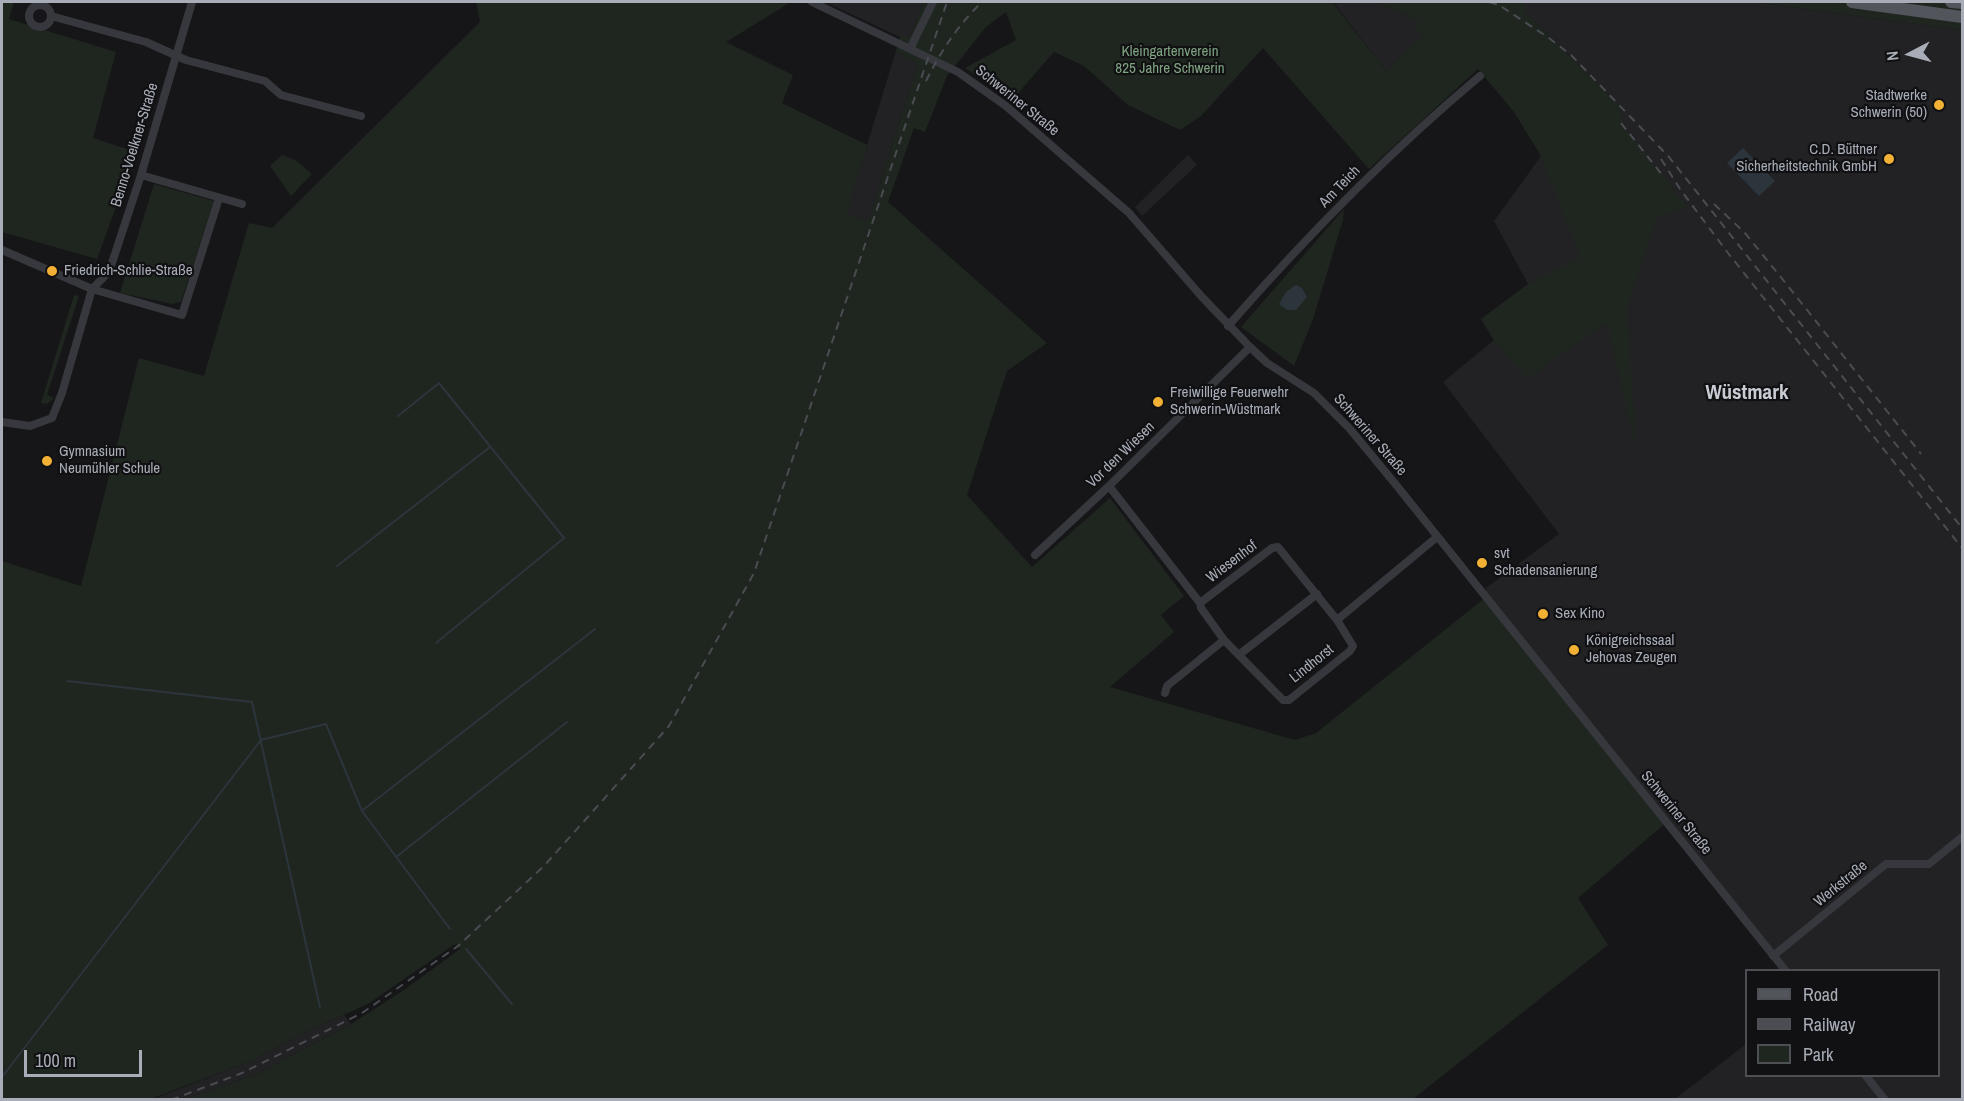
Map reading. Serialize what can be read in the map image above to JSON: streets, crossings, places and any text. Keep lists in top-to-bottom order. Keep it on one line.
{"streets":{"street":["Schweriner Straße","Benno-Voelkner-Straße","Am Teich","Vor den Wiesen","Wiesenhof","Lindhorst","Werkstraße"]},"crossings":[["Schweriner Straße","Am Teich"],["Schweriner Straße","Vor den Wiesen"],["Schweriner Straße","Werkstraße"],["Vor den Wiesen","Wiesenhof"],["Wiesenhof","Lindhorst"]],"districts":["Wüstmark"],"parks":["Kleingartenverein 825 Jahre Schwerin"],"places":["Stadtwerke Schwerin (50)","C.D. Büttner Sicherheitstechnik GmbH","Friedrich-Schlie-Straße","Freiwillige Feuerwehr Schwerin-Wüstmark","Gymnasium Neumühler Schule","svt Schadensanierung","Sex Kino","Königreichssaal Jehovas Zeugen"],"legend":["Road","Railway","Park"],"scale_bar":"100 m","north":"left"}
